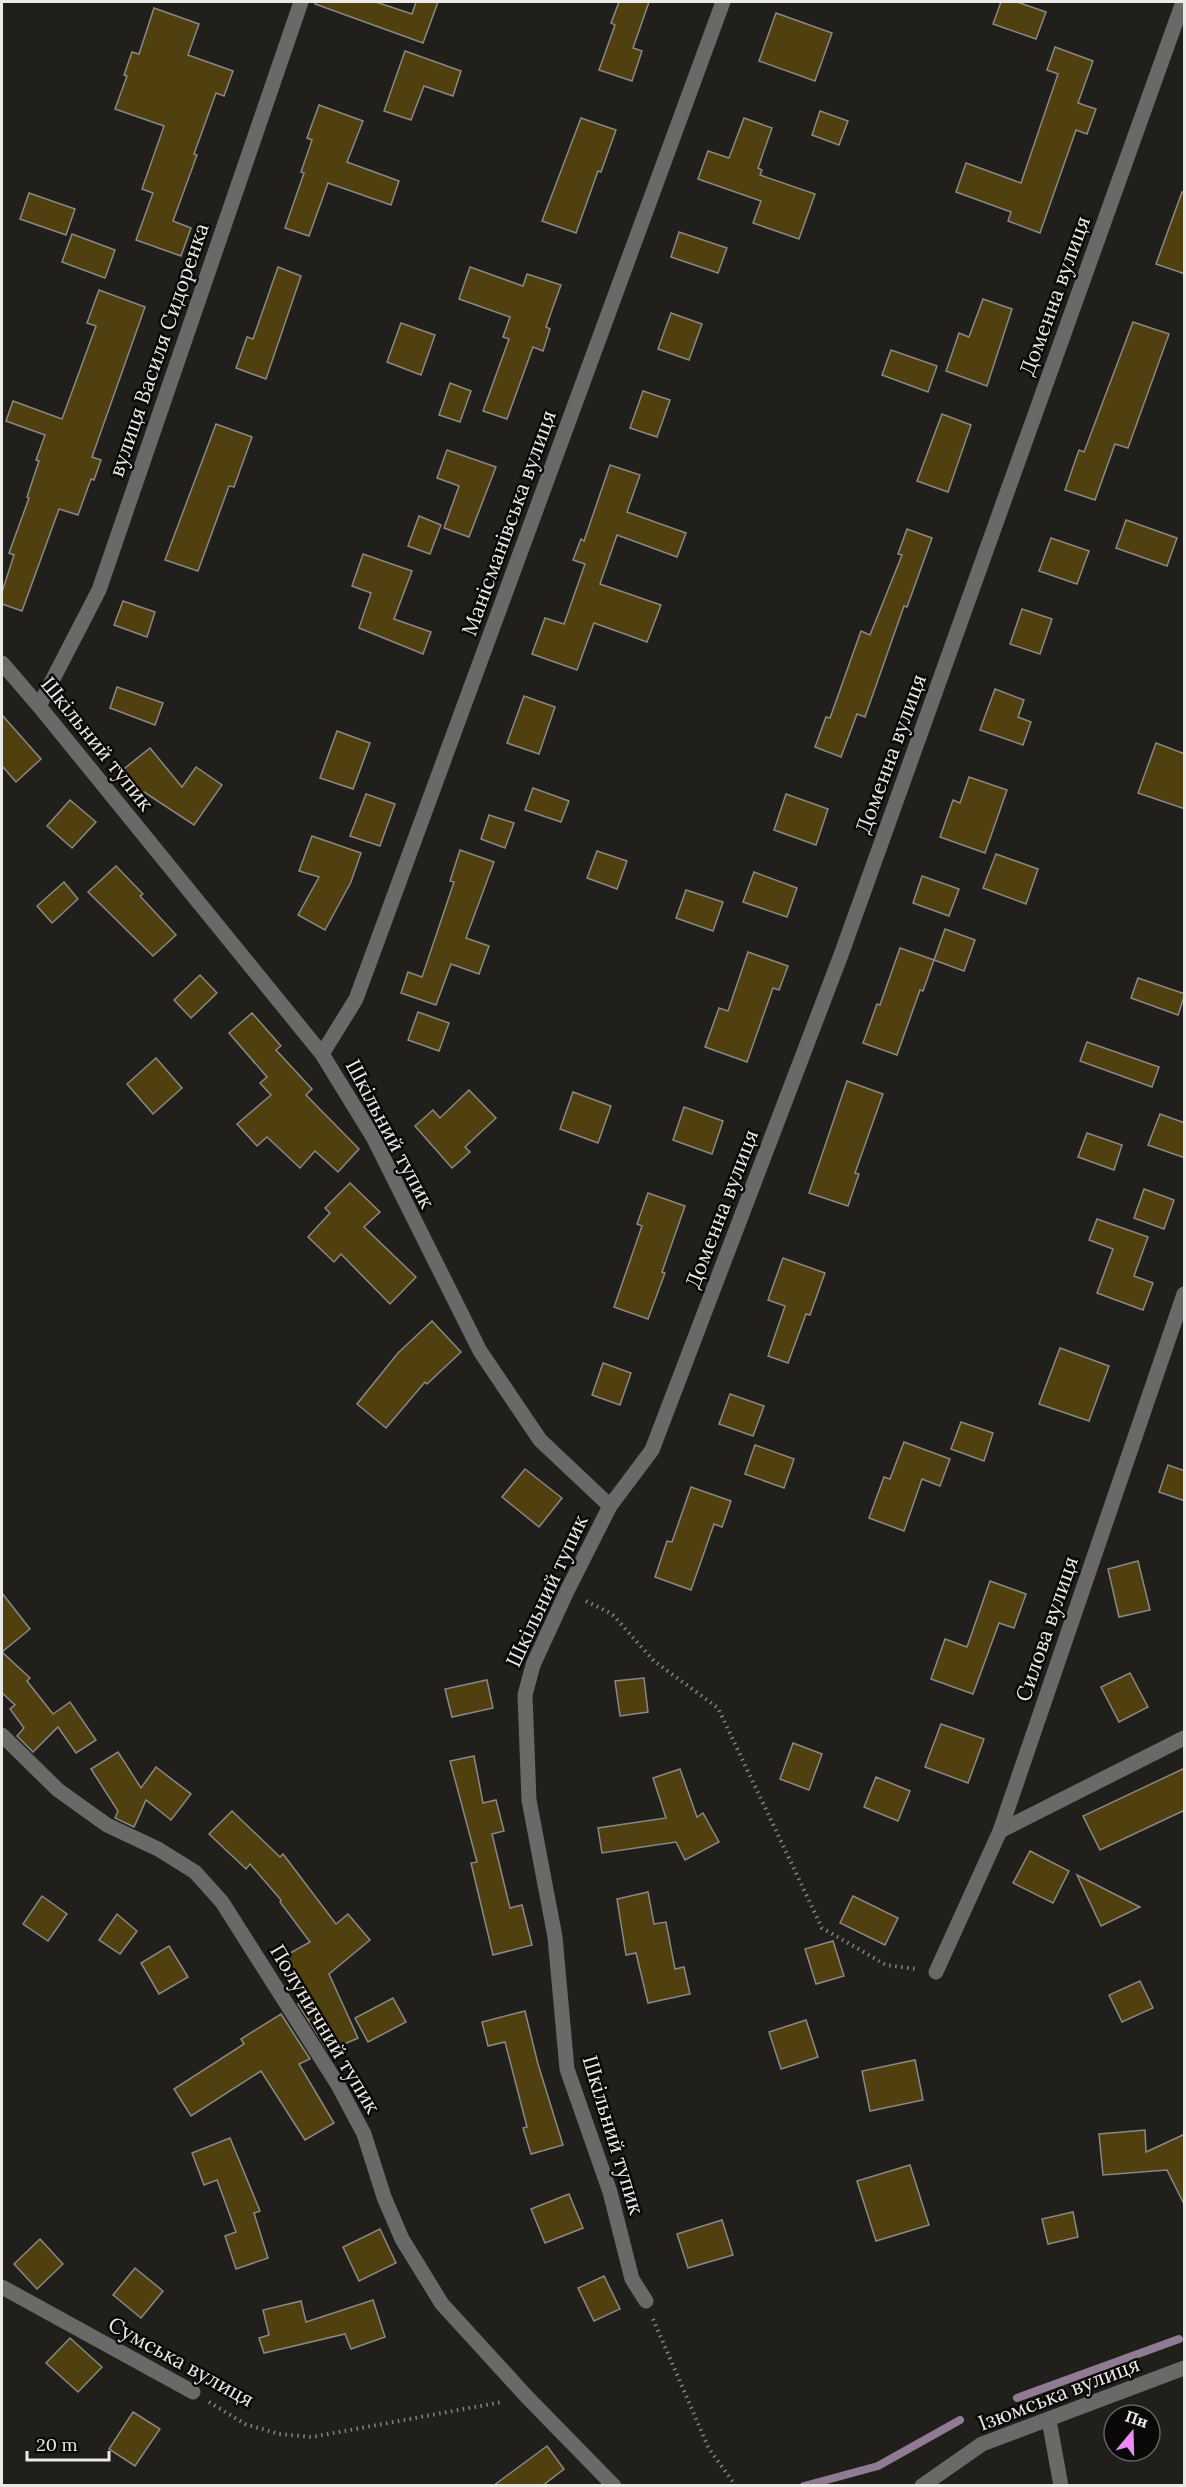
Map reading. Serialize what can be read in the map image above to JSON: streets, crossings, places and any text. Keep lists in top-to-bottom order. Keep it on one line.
{"streets":{"street":["Доменна вулиця","вулиця Василя Сидоренка","Манісманівська вулиця","Шкільний тупик","Силова вулиця","Полуничний тупик","Сумська вулиця","Ізюмська вулиця"]},"crossings":[["Доменна вулиця","Шкільний тупик"],["вулиця Василя Сидоренка","Шкільний тупик"],["Манісманівська вулиця","Шкільний тупик"],["Полуничний тупик","Сумська вулиця"]],"scale_bar":"20 m","north":"top"}
